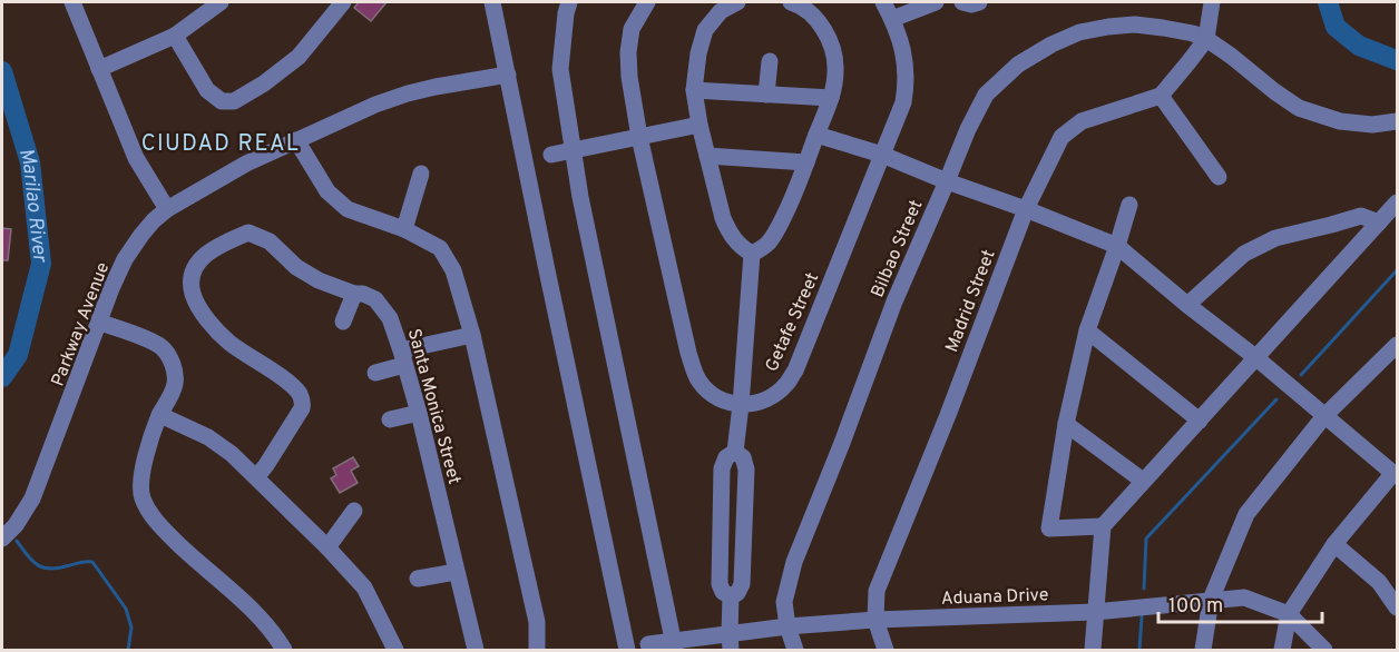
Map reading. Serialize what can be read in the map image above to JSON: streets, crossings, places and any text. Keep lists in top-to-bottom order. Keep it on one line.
{"streets":{"street":["Bilbao Street","Madrid Street","Getafe Street","Parkway Avenue","Santa Monica Street","Aduana Drive"]},"crossings":[["Bilbao Street","Aduana Drive"],["Madrid Street","Aduana Drive"]],"districts":["CIUDAD REAL"],"water":["Marilao River"],"scale_bar":"100 m"}
